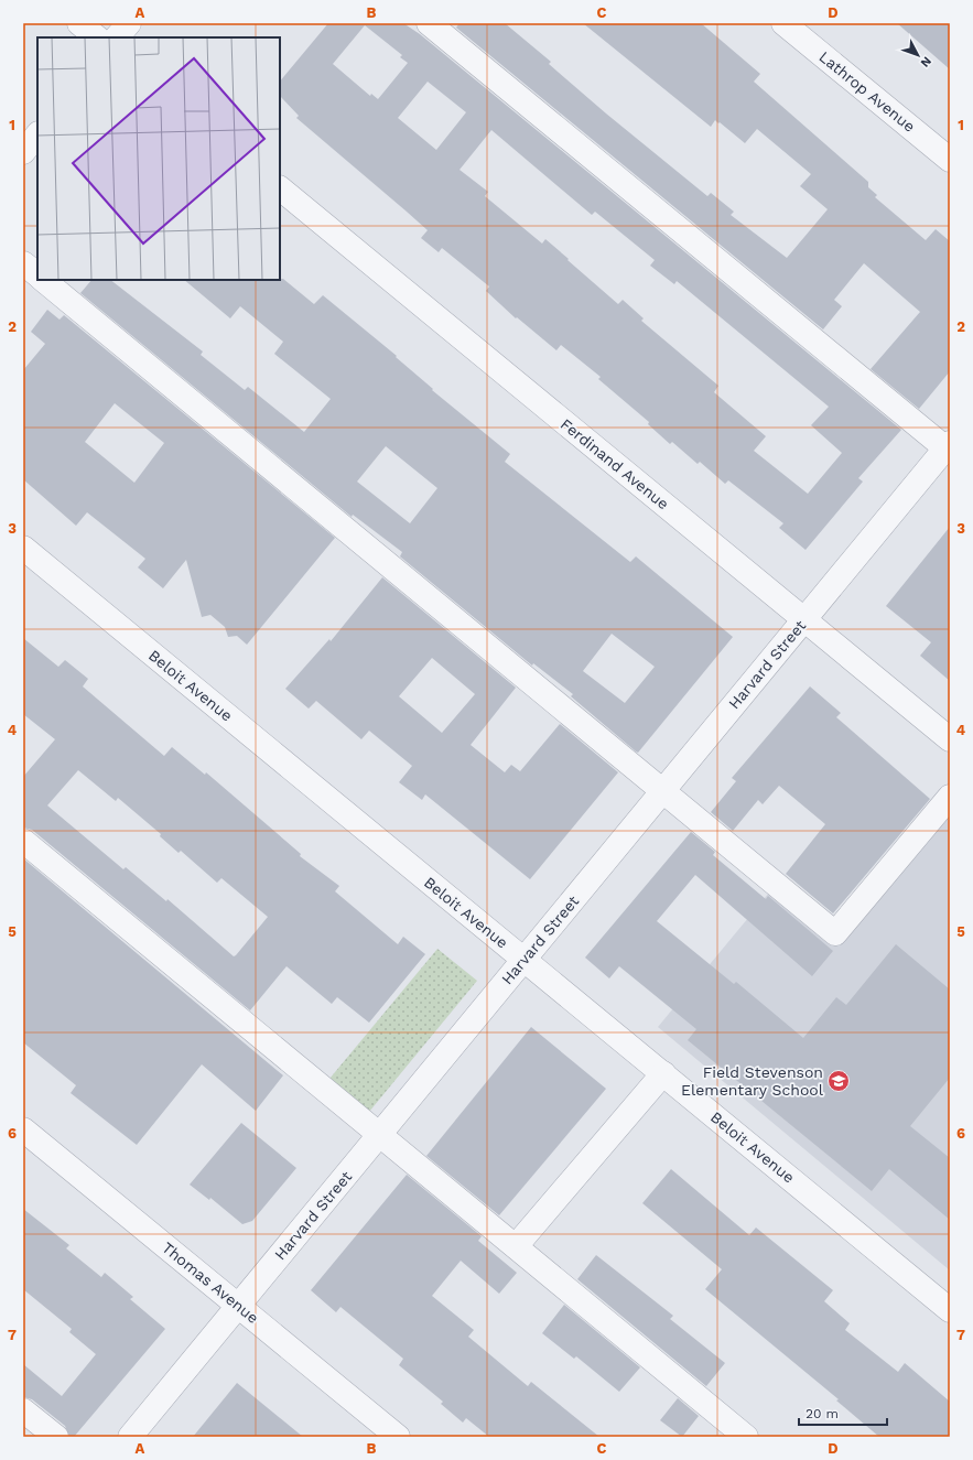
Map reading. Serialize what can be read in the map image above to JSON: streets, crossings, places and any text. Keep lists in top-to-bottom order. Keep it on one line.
{"streets":{"street":["Lathrop Avenue","Ferdinand Avenue","Harvard Street","Beloit Avenue","Thomas Avenue"]},"crossings":[["Ferdinand Avenue","Harvard Street"],["Harvard Street","Beloit Avenue"],["Harvard Street","Thomas Avenue"]],"places":{"school or university":["Field Stevenson Elementary School"]},"scale_bar":"20 m","north":"bottom right","grid":{"columns":["A","B","C","D"],"rows":["1","2","3","4","5","6","7"]}}
